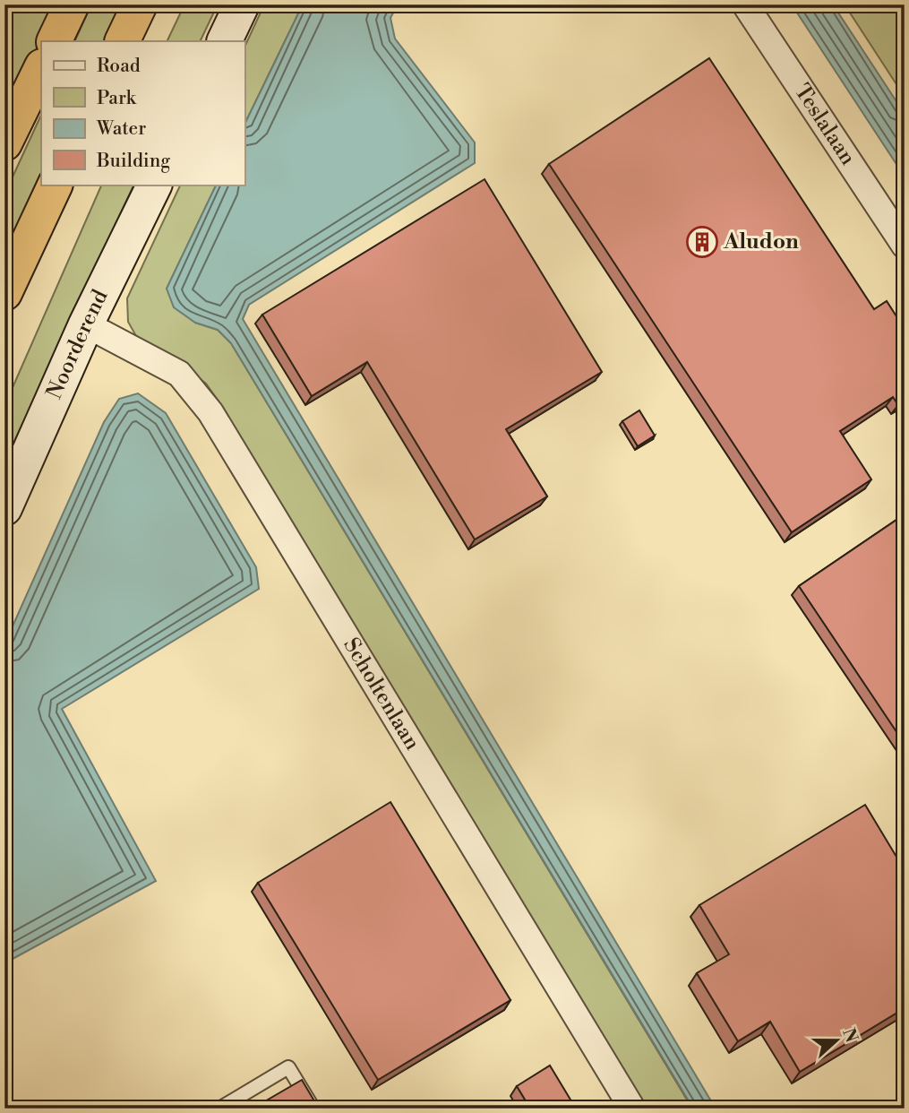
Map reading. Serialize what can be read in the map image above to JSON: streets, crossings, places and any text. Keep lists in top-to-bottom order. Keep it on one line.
{"streets":{"street":["Teslalaan","Noorderend","Scholtenlaan"]},"crossings":[["Noorderend","Scholtenlaan"]],"places":{"building":["Aludon"]},"legend":["Road","Park","Water","Building"],"north":"right"}
